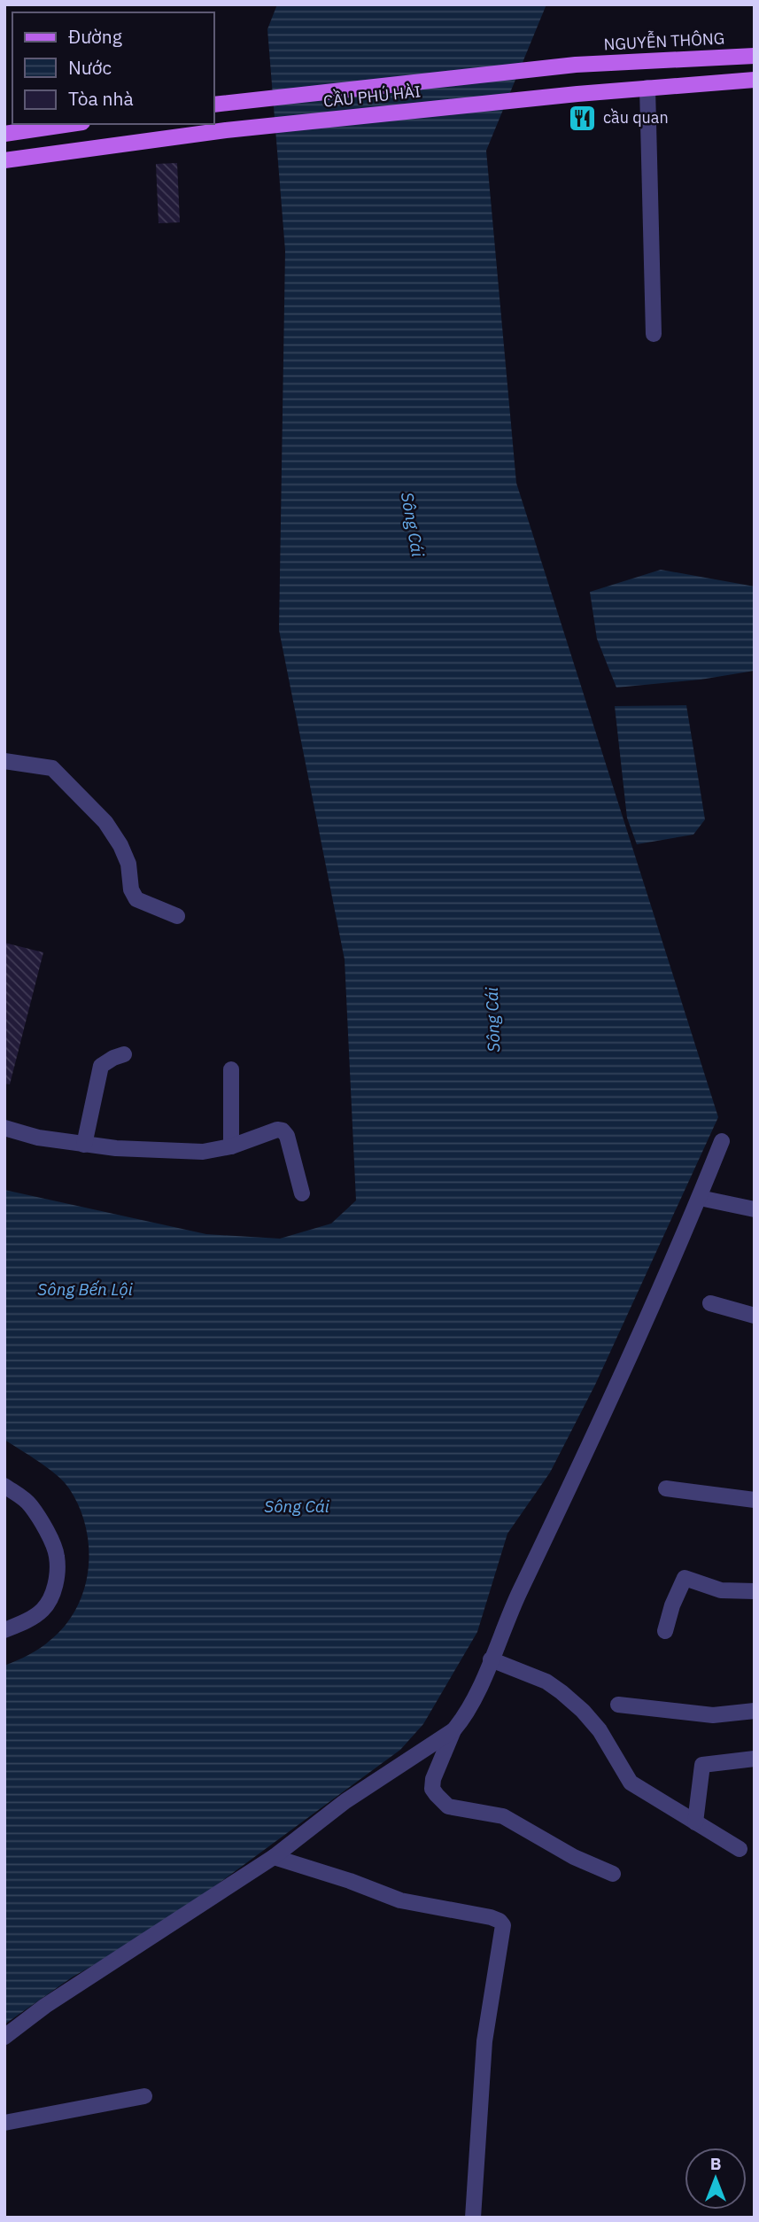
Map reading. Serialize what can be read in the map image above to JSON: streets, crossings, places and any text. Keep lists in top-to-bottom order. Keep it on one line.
{"streets":{"main road":["NGUYỄN THÔNG","CẦU PHÚ HÀI"]},"crossings":[["NGUYỄN THÔNG","CẦU PHÚ HÀI"]],"water":["Sông Cái","Sông Bến Lội"],"places":{"restaurant":["cầu quan"]},"legend":["Đường","Nước","Tòa nhà"],"north":"top"}
